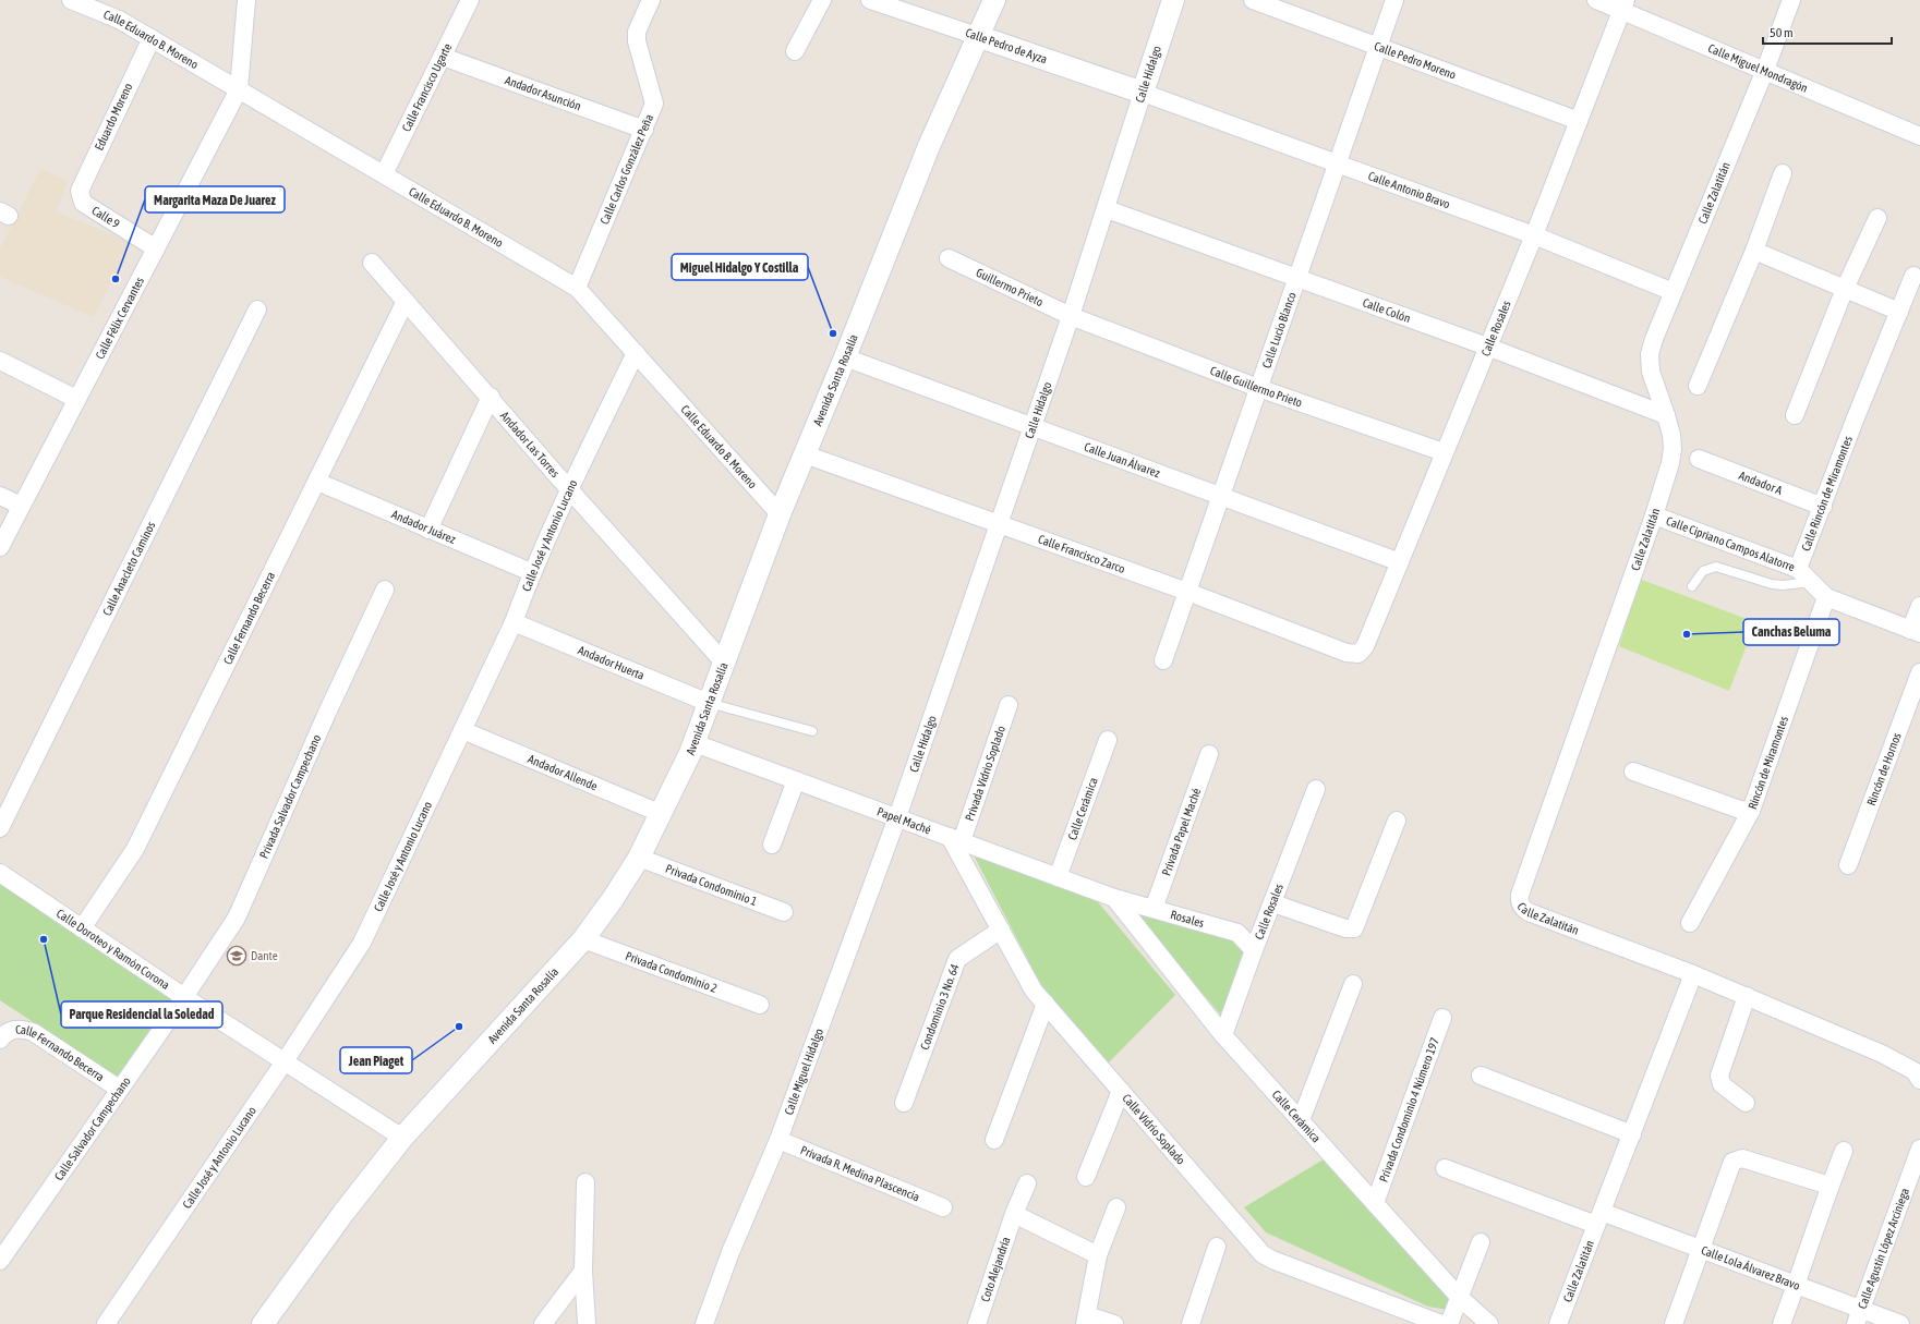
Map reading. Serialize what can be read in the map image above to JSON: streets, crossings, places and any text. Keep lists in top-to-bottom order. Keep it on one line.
{"streets":{"street":["Calle Eduardo B. Moreno","Calle Pedro de Ayza","Calle Pedro Moreno","Calle Miguel Mondragón","Calle Hidalgo","Calle Francisco Ugarte","Andador Asunción","Eduardo Moreno","Calle Carlos González Peña","Calle Antonio Bravo","Calle Zalatitán","Calle 9","Guillermo Prieto","Calle Colón","Calle Félix Cervantes","Calle Rosales","Calle Lucio Blanco","Avenida Santa Rosalía","Calle Guillermo Prieto","Andador Las Torres","Calle Juan Álvarez","Andador A","Calle Rincón de Miramontes","Andador Juárez","Calle José y Antonio Lucano","Calle Cipriano Campos Alatorre","Calle Francisco Zarco","Calle Anacleto Caminos","Calle Fernando Becerra","Andador Huerta","Rincón de Miramontes","Rincón de Hornos","Andador Allende","Privada Vidrio Soplado","Privada Salvador Campechano","Calle Cerámica","Papel Maché","Privada Papel Maché","Privada Condominio 1","Rosales","Calle Doroteo y Ramón Corona","Privada Condominio 2","Condominio 3 No. 64","Calle Miguel Hidalgo","Privada Condominio 4 Número 197","Calle Salvador Campechano","Calle Vidrio Soplado","Privada R. Medina Plascencia","Calle Agustín López Arciniega","Calle Lola Álvarez Bravo","Coto Alejandría"]},"crossings":[["Calle Eduardo B. Moreno","Calle Francisco Ugarte"],["Calle Eduardo B. Moreno","Eduardo Moreno"],["Calle Eduardo B. Moreno","Calle Carlos González Peña"],["Calle Eduardo B. Moreno","Calle Félix Cervantes"],["Calle Eduardo B. Moreno","Avenida Santa Rosalía"],["Calle Eduardo B. Moreno","Calle José y Antonio Lucano"],["Calle Pedro de Ayza","Calle Hidalgo"],["Calle Pedro de Ayza","Calle Antonio Bravo"],["Calle Pedro de Ayza","Avenida Santa Rosalía"],["Calle Pedro Moreno","Calle Rosales"],["Calle Pedro Moreno","Calle Lucio Blanco"],["Calle Miguel Mondragón","Calle Zalatitán"],["Calle Miguel Mondragón","Calle Rosales"],["Calle Hidalgo","Calle Antonio Bravo"],["Calle Hidalgo","Guillermo Prieto"],["Calle Hidalgo","Calle Colón"],["Calle Hidalgo","Calle Guillermo Prieto"],["Calle Hidalgo","Calle Juan Álvarez"],["Calle Hidalgo","Calle Francisco Zarco"],["Calle Hidalgo","Papel Maché"],["Calle Hidalgo","Calle Miguel Hidalgo"],["Calle Francisco Ugarte","Andador Asunción"],["Andador Asunción","Calle Carlos González Peña"],["Eduardo Moreno","Calle 9"],["Calle Antonio Bravo","Calle Zalatitán"],["Calle Antonio Bravo","Calle Rosales"],["Calle Antonio Bravo","Calle Lucio Blanco"],["Calle Zalatitán","Calle Colón"],["Calle Zalatitán","Calle Cipriano Campos Alatorre"],["Calle Zalatitán","Calle Lola Álvarez Bravo"],["Calle 9","Calle Félix Cervantes"],["Guillermo Prieto","Calle Guillermo Prieto"],["Calle Colón","Calle Rosales"],["Calle Colón","Calle Lucio Blanco"],["Calle Rosales","Calle Guillermo Prieto"],["Calle Rosales","Calle Juan Álvarez"],["Calle Rosales","Calle Francisco Zarco"],["Calle Rosales","Calle Cerámica"],["Calle Rosales","Rosales"],["Calle Lucio Blanco","Calle Guillermo Prieto"],["Calle Lucio Blanco","Calle Juan Álvarez"],["Calle Lucio Blanco","Calle Francisco Zarco"],["Avenida Santa Rosalía","Andador Las Torres"],["Avenida Santa Rosalía","Calle Juan Álvarez"],["Avenida Santa Rosalía","Calle Francisco Zarco"],["Avenida Santa Rosalía","Andador Huerta"],["Avenida Santa Rosalía","Andador Allende"],["Avenida Santa Rosalía","Papel Maché"],["Avenida Santa Rosalía","Privada Condominio 1"],["Avenida Santa Rosalía","Calle Doroteo y Ramón Corona"],["Avenida Santa Rosalía","Privada Condominio 2"],["Andador Las Torres","Calle José y Antonio Lucano"],["Andador Las Torres","Calle Fernando Becerra"],["Andador A","Calle Rincón de Miramontes"],["Calle Rincón de Miramontes","Calle Cipriano Campos Alatorre"],["Andador Juárez","Calle José y Antonio Lucano"],["Andador Juárez","Calle Fernando Becerra"],["Calle José y Antonio Lucano","Andador Huerta"],["Calle José y Antonio Lucano","Andador Allende"],["Calle José y Antonio Lucano","Calle Doroteo y Ramón Corona"],["Calle Cipriano Campos Alatorre","Rincón de Miramontes"],["Calle Fernando Becerra","Calle Doroteo y Ramón Corona"],["Calle Fernando Becerra","Calle Salvador Campechano"],["Privada Vidrio Soplado","Papel Maché"],["Privada Vidrio Soplado","Calle Vidrio Soplado"],["Privada Salvador Campechano","Calle Doroteo y Ramón Corona"],["Privada Salvador Campechano","Calle Salvador Campechano"],["Calle Cerámica","Papel Maché"],["Calle Cerámica","Rosales"],["Calle Cerámica","Privada Condominio 4 Número 197"],["Papel Maché","Rosales"],["Papel Maché","Calle Miguel Hidalgo"],["Papel Maché","Calle Vidrio Soplado"],["Privada Papel Maché","Rosales"],["Calle Doroteo y Ramón Corona","Calle Salvador Campechano"],["Condominio 3 No. 64","Calle Vidrio Soplado"],["Calle Miguel Hidalgo","Privada R. Medina Plascencia"],["Calle Agustín López Arciniega","Calle Lola Álvarez Bravo"]],"places":{"other":["Margarita Maza De Juarez","Miguel Hidalgo Y Costilla","Canchas Beluma","Parque Residencial la Soledad","Jean Piaget"],"school or university":["Dante"]},"scale_bar":"50 m"}
